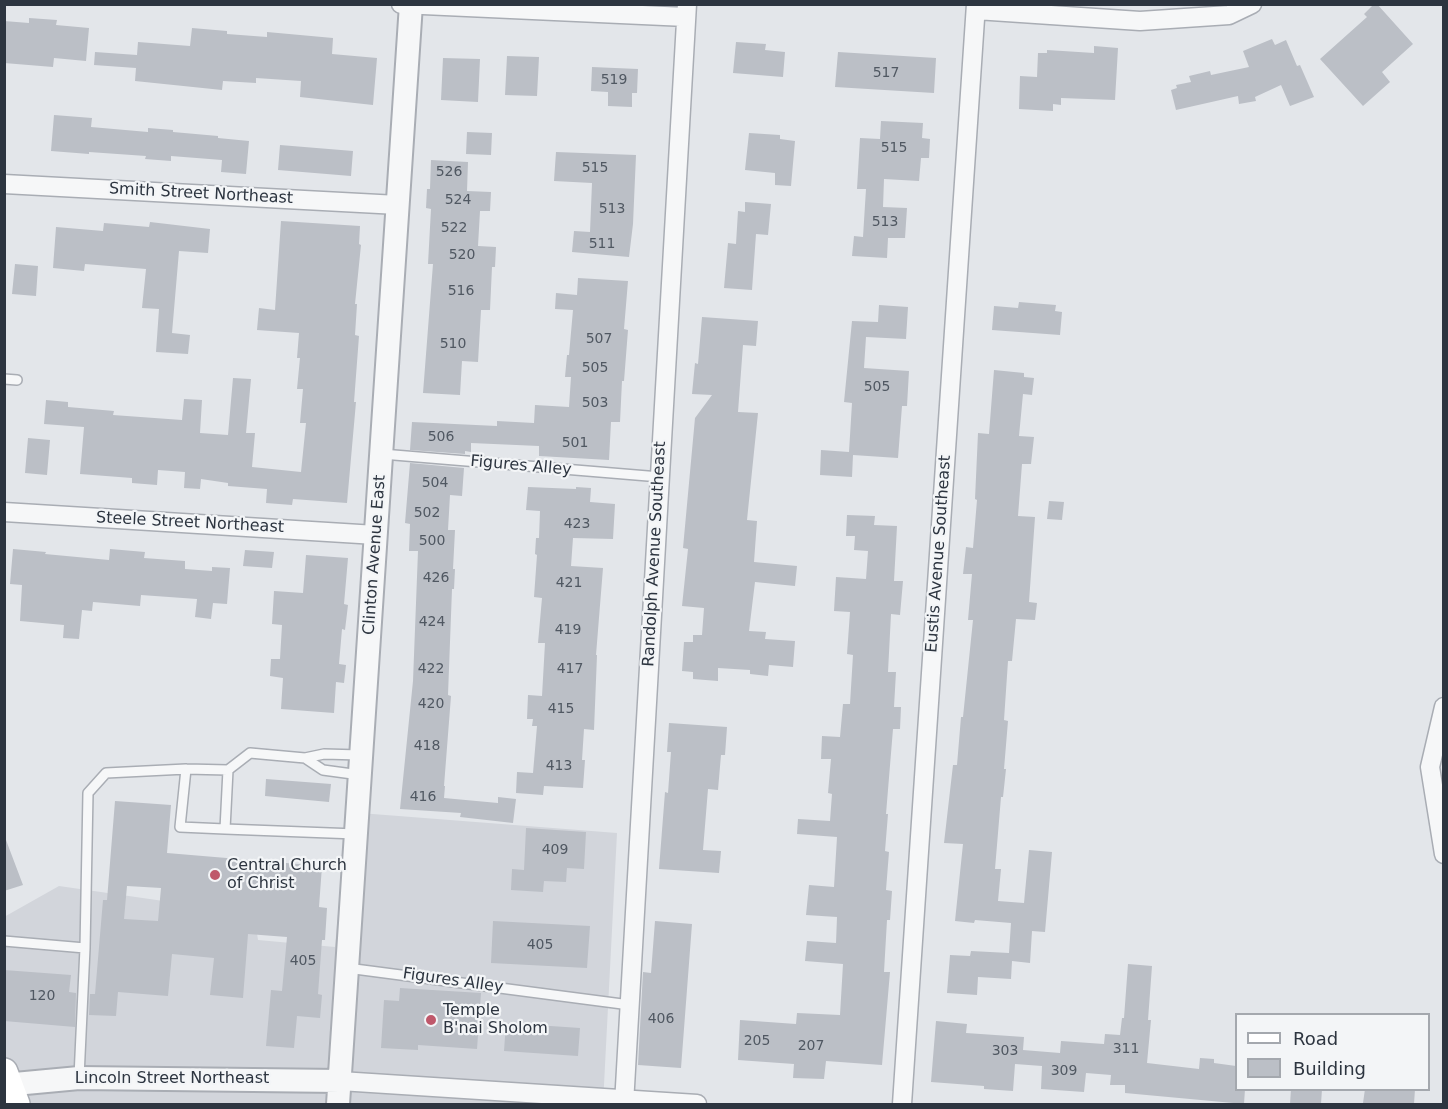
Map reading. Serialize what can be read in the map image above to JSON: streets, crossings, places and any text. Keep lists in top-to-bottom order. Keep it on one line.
{"streets":{"street":["Smith Street Northeast","Steele Street Northeast","Randolph Avenue Southeast","Eustis Avenue Southeast","Clinton Avenue East","Lincoln Street Northeast"],"lane":["Figures Alley"]},"crossings":[["Smith Street Northeast","Clinton Avenue East"],["Figures Alley","Randolph Avenue Southeast"],["Figures Alley","Clinton Avenue East"],["Steele Street Northeast","Clinton Avenue East"],["Clinton Avenue East","Lincoln Street Northeast"]],"places":["Central Church of Christ","Temple B'nai Sholom"],"house_numbers":["517","519","515","515","526","524","513","513","522","511","520","516","507","510","505","505","503","506","501","504","502","423","500","426","421","424","419","422","417","420","415","418","413","416","409","405","405","120","406","205","207","311","303","309"],"legend":["Road","Building"]}
